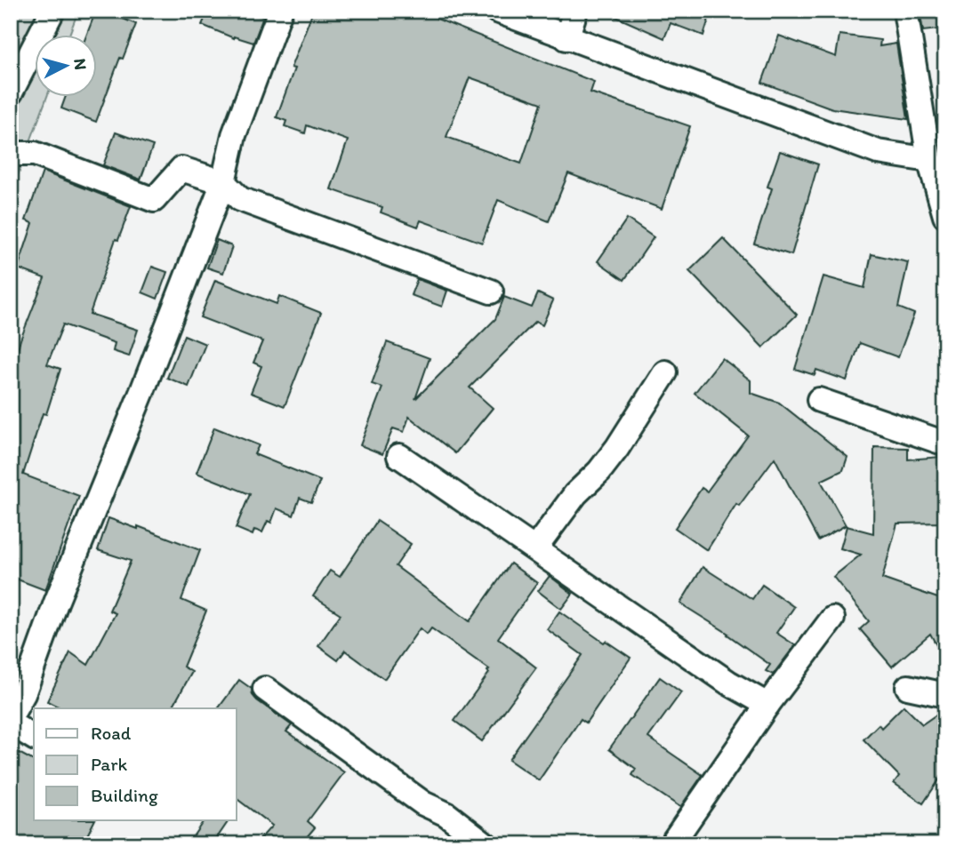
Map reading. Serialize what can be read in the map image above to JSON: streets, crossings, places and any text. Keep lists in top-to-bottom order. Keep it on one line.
{"legend":["Road","Park","Building"],"north":"right"}
